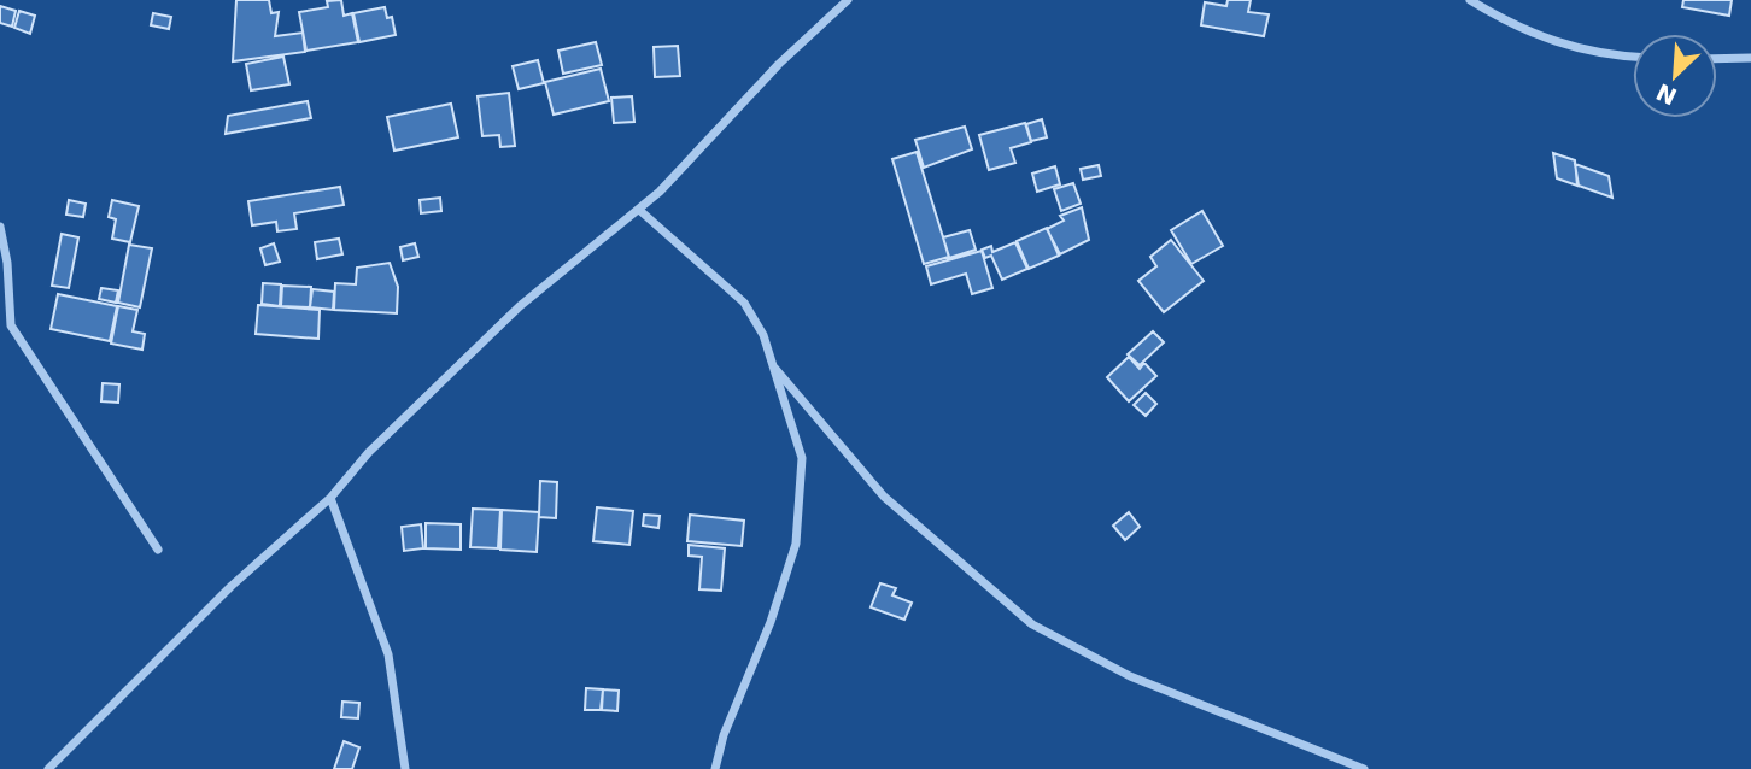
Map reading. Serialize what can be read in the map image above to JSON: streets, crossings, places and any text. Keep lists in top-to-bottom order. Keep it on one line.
{"north":"bottom left"}
